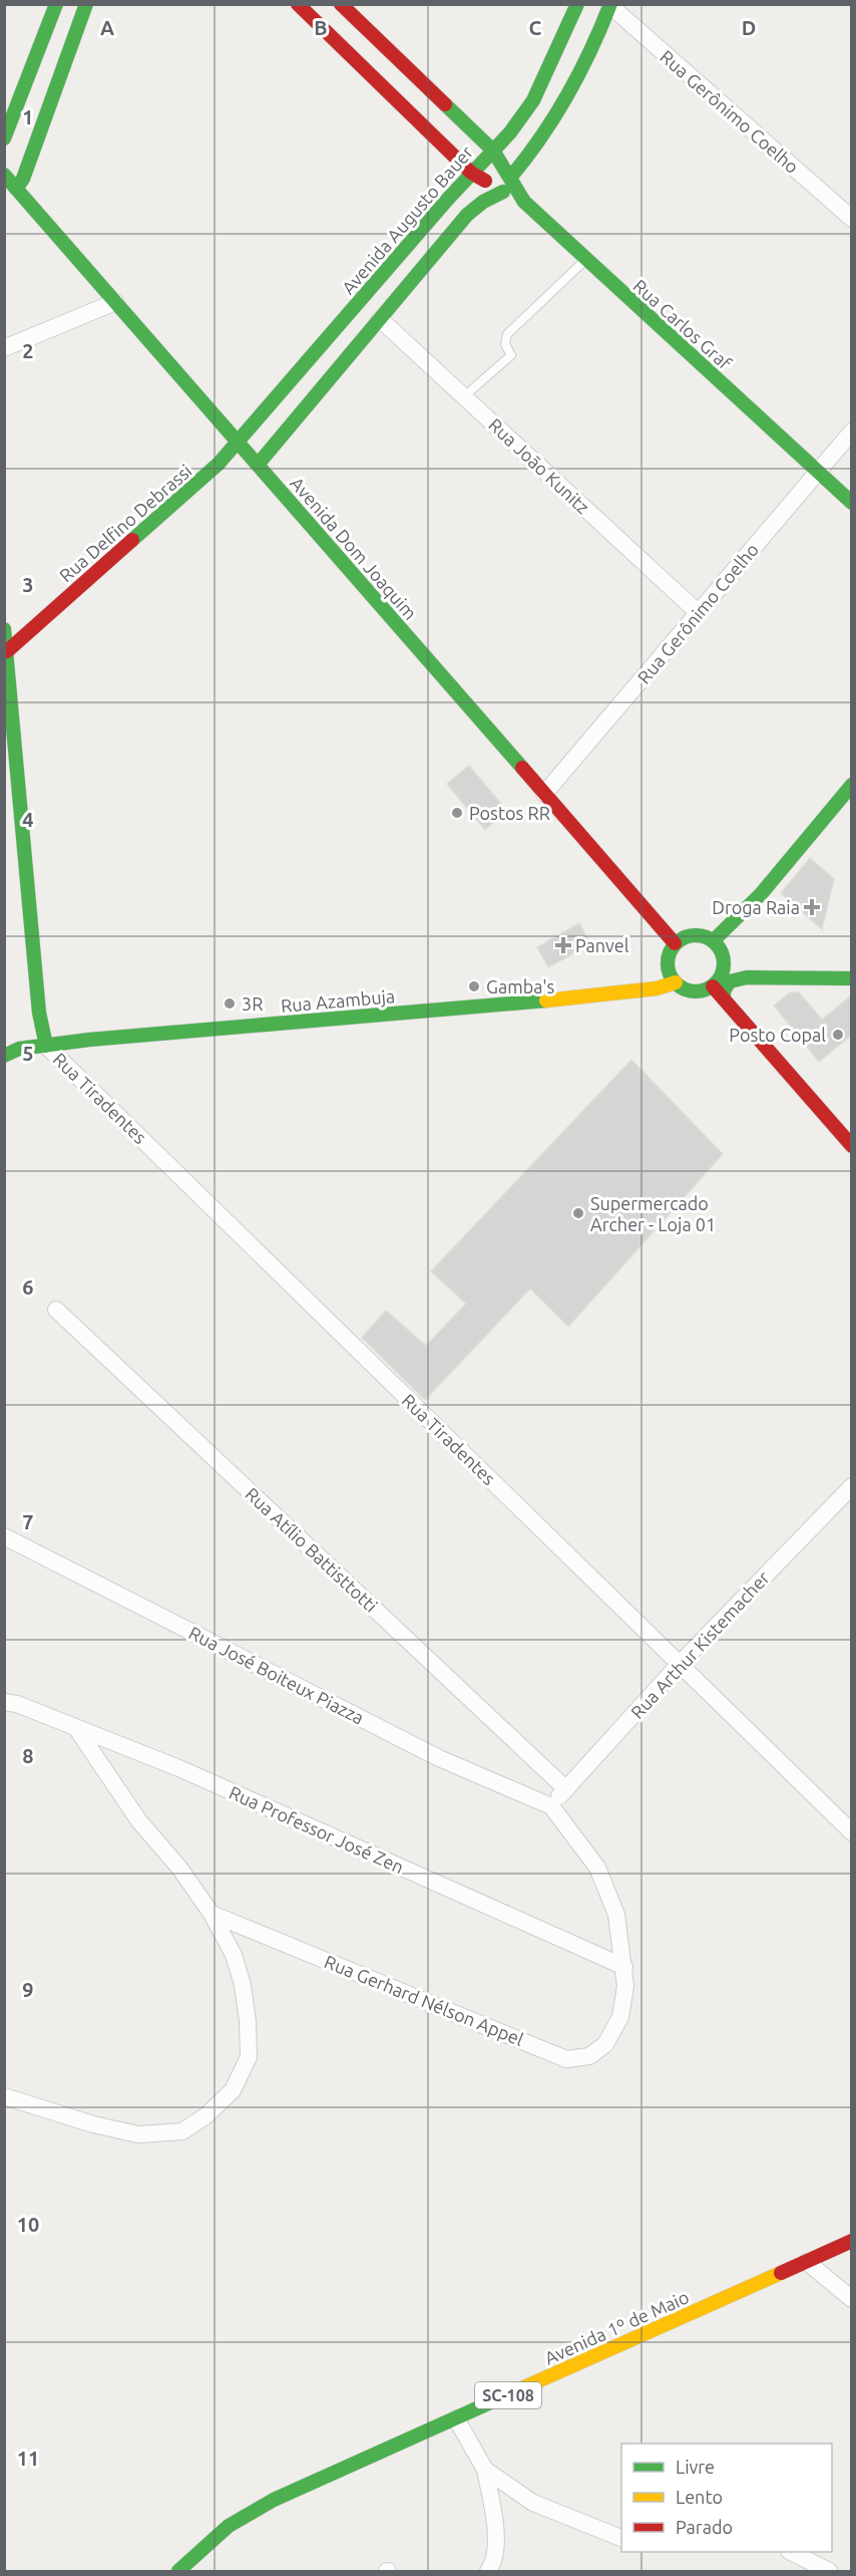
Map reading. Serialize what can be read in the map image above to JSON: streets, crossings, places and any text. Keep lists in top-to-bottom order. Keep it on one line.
{"streets":{"main road":["Avenida Augusto Bauer","Rua Carlos Graf","Rua Delfino Debrassi","Avenida Dom Joaquim","Rua Azambuja","Avenida 1º de Maio","SC-108"],"street":["Rua Gerônimo Coelho","Rua João Kunitz","Rua Tiradentes","Rua Atílio Battisttotti","Rua Arthur Kistemacher","Rua José Boiteux Piazza","Rua Professor José Zen","Rua Gerhard Nélson Appel"]},"crossings":[["Rua Gerônimo Coelho","Rua Carlos Graf"],["Rua Gerônimo Coelho","Rua João Kunitz"],["Rua Gerônimo Coelho","Avenida Dom Joaquim"],["Avenida Augusto Bauer","Rua Carlos Graf"],["Avenida Augusto Bauer","Rua Delfino Debrassi"],["Avenida Augusto Bauer","Avenida Dom Joaquim"],["Rua Delfino Debrassi","Avenida Dom Joaquim"],["Avenida Dom Joaquim","Rua Azambuja"],["Rua Azambuja","Rua Tiradentes"],["Rua Tiradentes","Rua Arthur Kistemacher"],["Rua Atílio Battisttotti","Rua Arthur Kistemacher"],["Rua Arthur Kistemacher","Rua José Boiteux Piazza"],["Rua Arthur Kistemacher","Rua Gerhard Nélson Appel"],["Rua José Boiteux Piazza","Rua Gerhard Nélson Appel"],["Rua Professor José Zen","Rua Gerhard Nélson Appel"]],"places":{"other":["Postos RR","Gamba's","3R","Posto Copal","Supermercado Archer - Loja 01"],"health":["Droga Raia","Panvel"]},"legend":["Livre","Lento","Parado"],"grid":{"columns":["A","B","C","D"],"rows":["1","2","3","4","5","6","7","8","9","10","11"]}}
